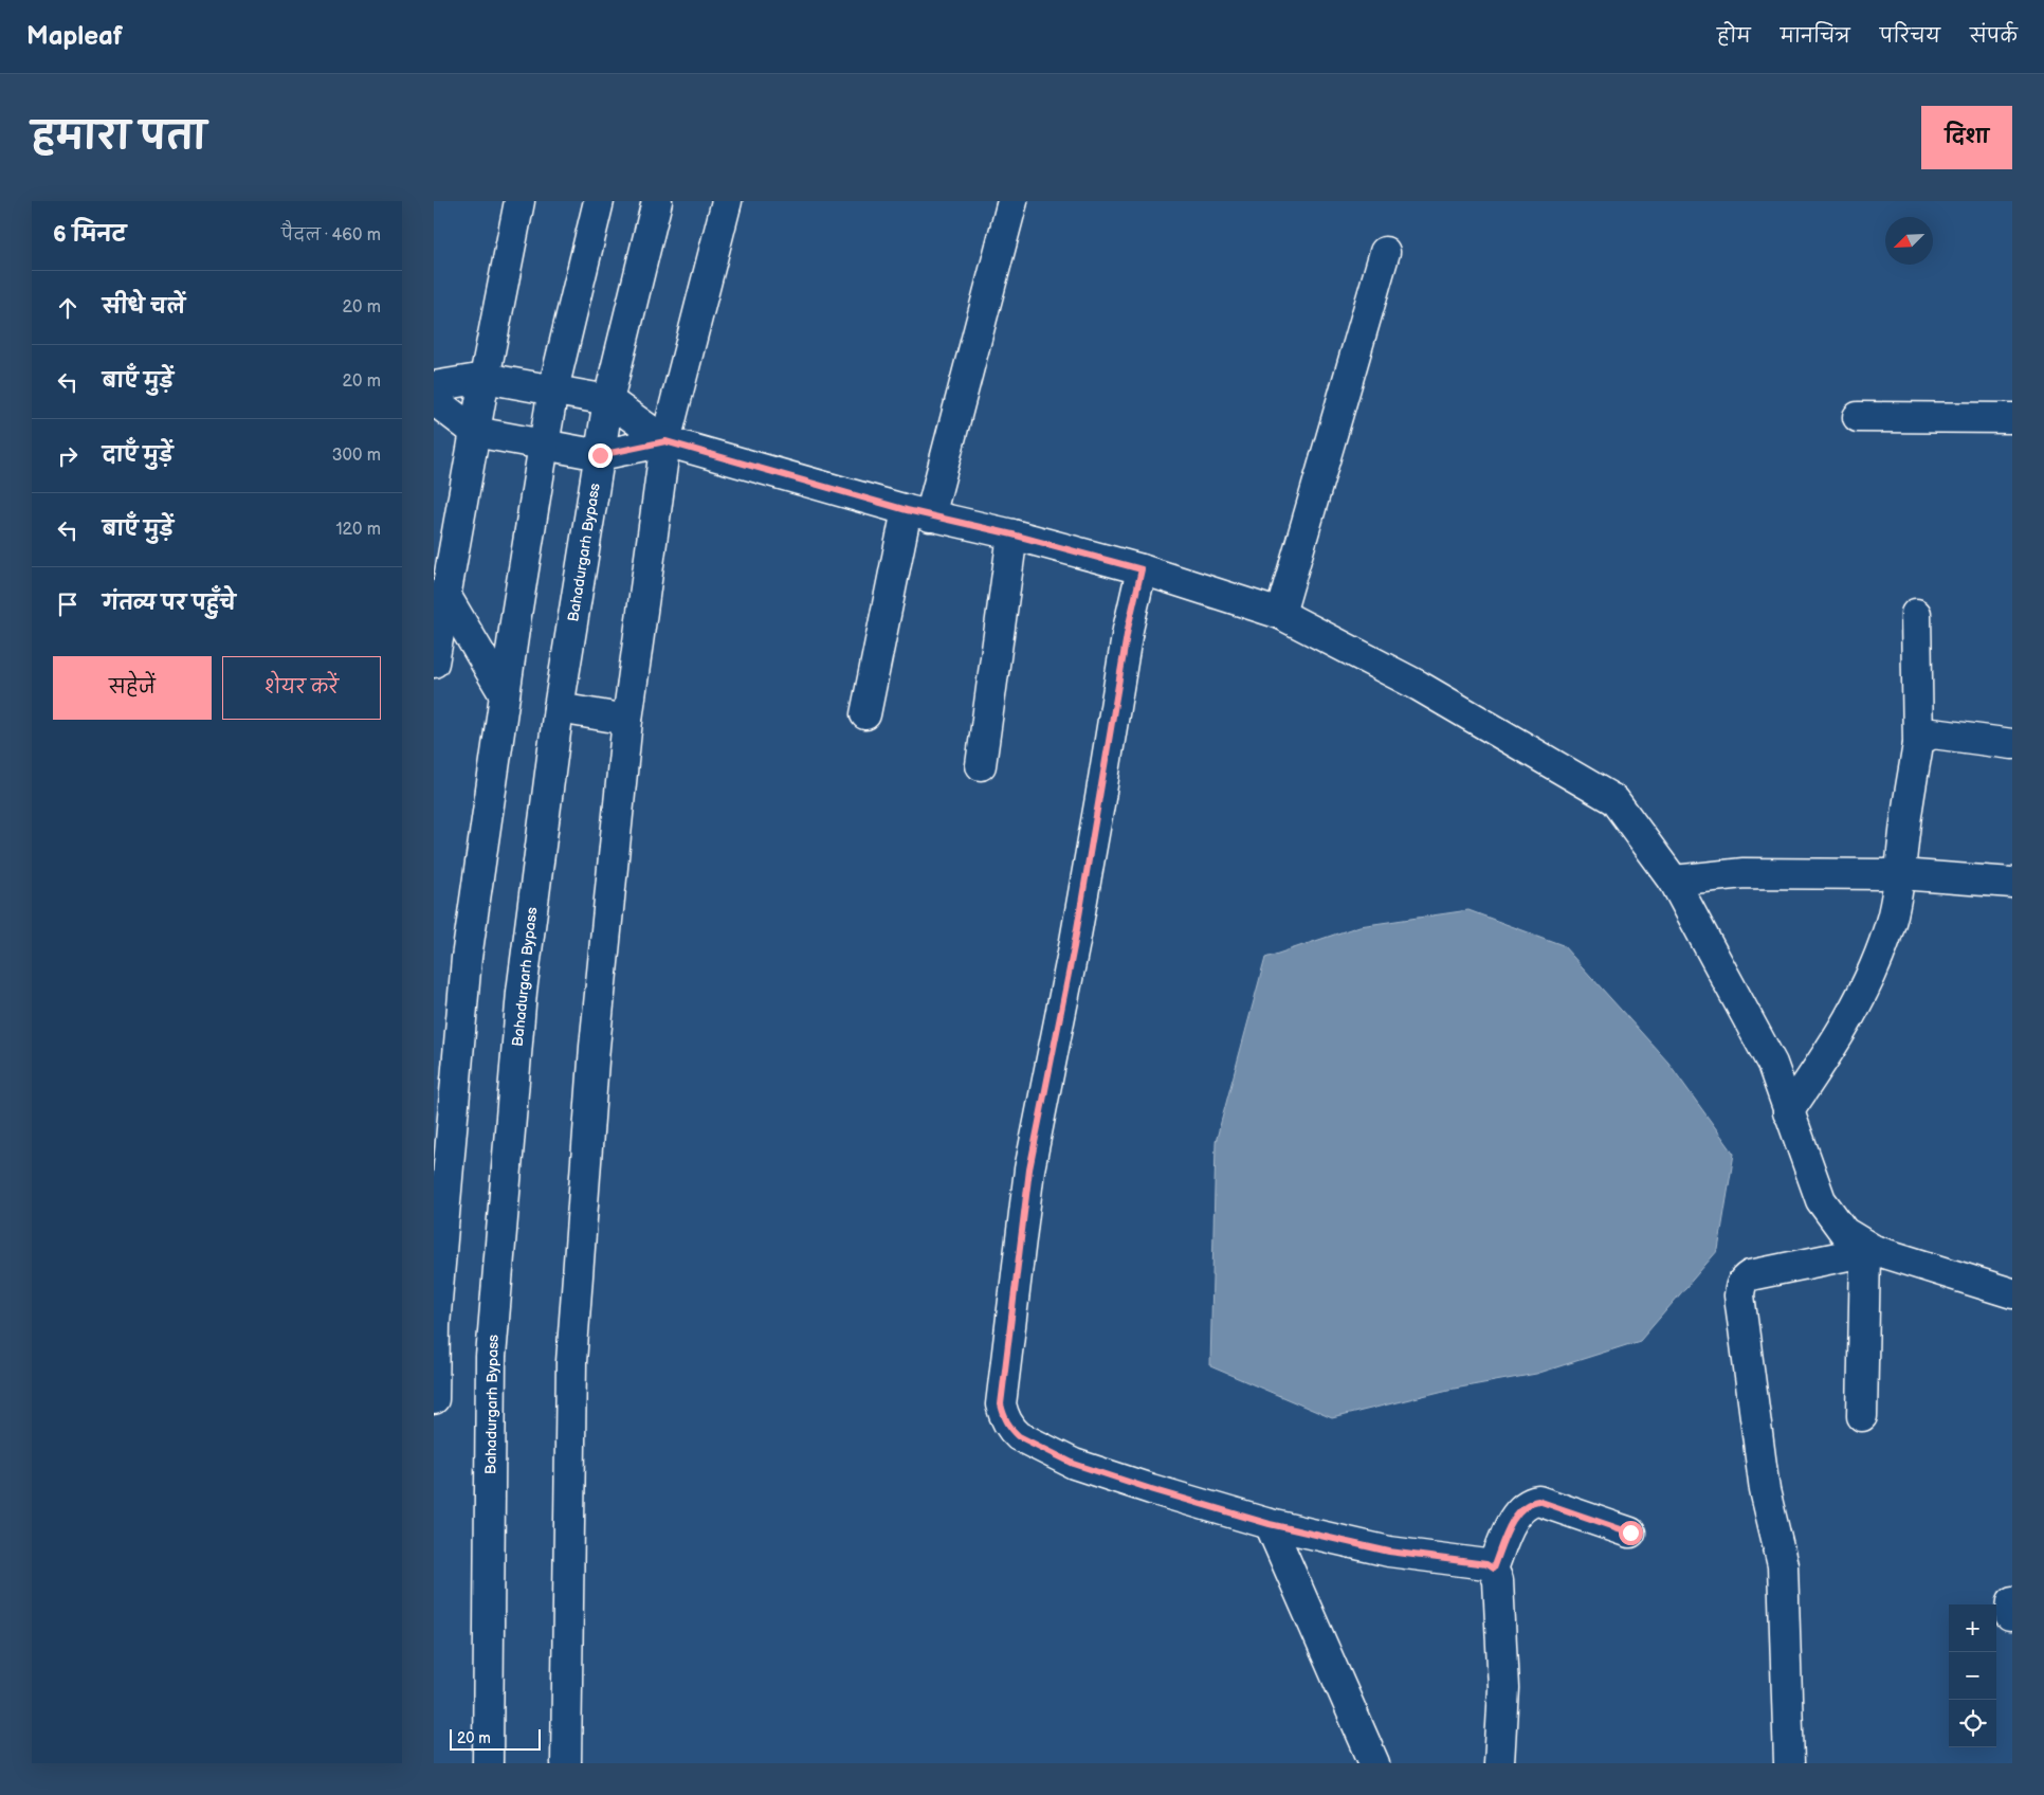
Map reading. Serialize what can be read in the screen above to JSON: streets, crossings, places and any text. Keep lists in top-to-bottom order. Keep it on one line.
{"streets":{"main road":["Bahadurgarh Bypass"]},"scale_bar":"20 m","north":"bottom left","page":{"header":"Mapleaf","nav":["होम","मानचित्र","परिचय","संपर्क"],"title":"हमारा पता","buttons":["दिशा",["सहेजें","शेयर करें"]],"heading":["6 मिनट","पैदल · 460 m"],"list":[["सीधे चलें","20 m"],["बाएँ मुड़ें","20 m"],["दाएँ मुड़ें","300 m"],["बाएँ मुड़ें","120 m"],"गंतव्य पर पहुँचे"],"map_buttons":["+","−"],"scale":"20 m"}}
